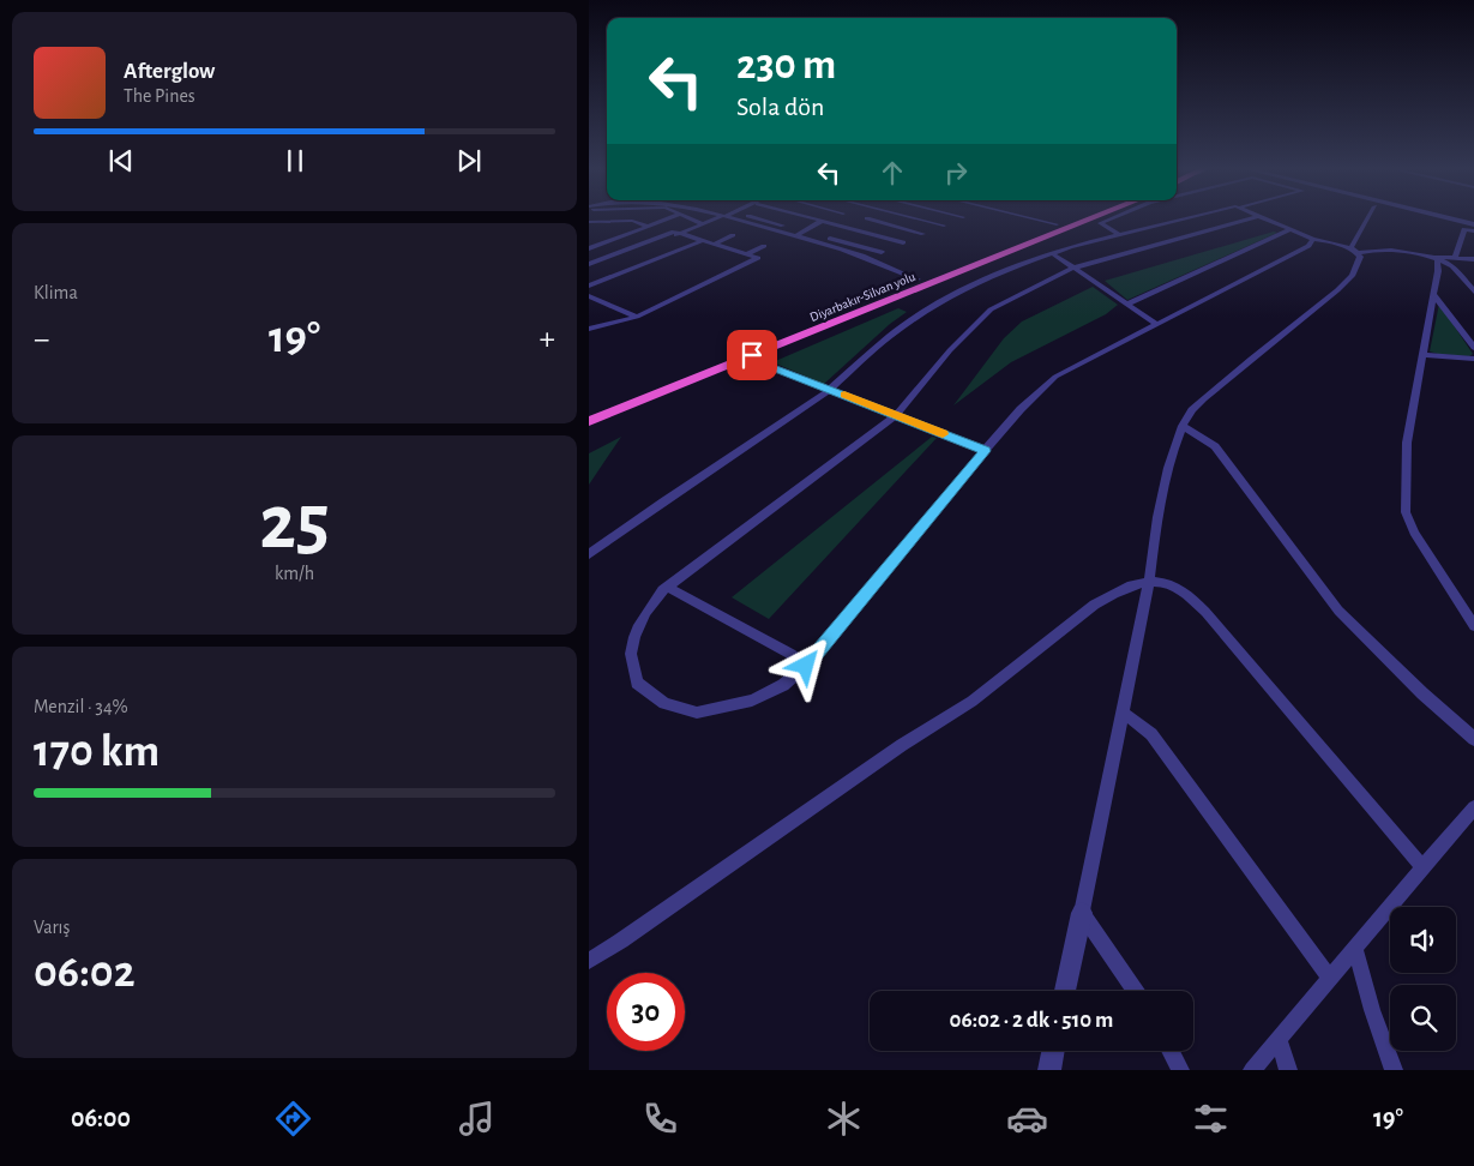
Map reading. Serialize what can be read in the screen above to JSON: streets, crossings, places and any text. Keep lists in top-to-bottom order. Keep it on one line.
{"streets":{"highway":["Diyarbakır-Silvan yolu"]},"page":{"turn":["230 m","Sola dön"],"song":["Afterglow","The Pines"],"tile":["Klima",["25","km/h"],["Menzil · 34%","170 km"],["Varış","06:02"]],"heat":["−","19°","+"],"limit":"30","trip":"06:02 · 2 dk · 510 m","tabs":["06:00","19°"]}}
